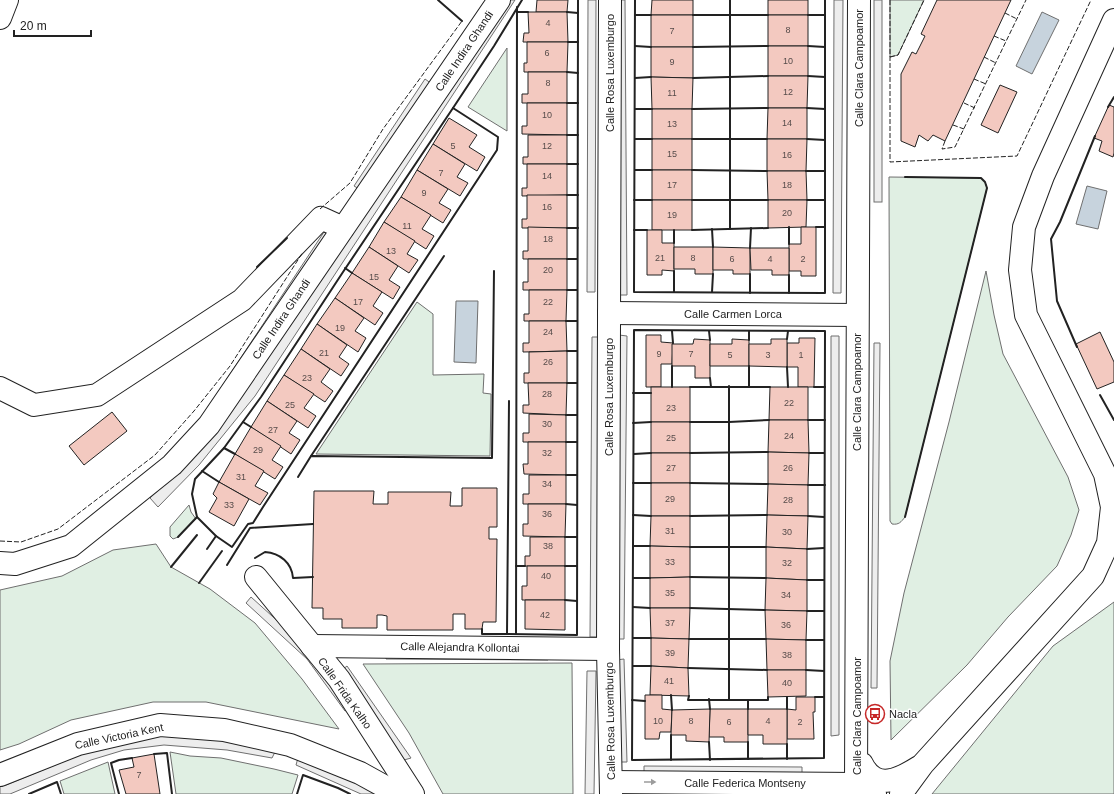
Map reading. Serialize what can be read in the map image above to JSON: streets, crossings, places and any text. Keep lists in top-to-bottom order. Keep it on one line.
{"streets":{"street":["Calle Indira Ghandi","Calle Clara Campoamor","Calle Rosa Luxemburgo","Calle Carmen Lorca","Calle Alejandra Kollontai","Calle Frida Kalho","Calle Victoria Kent","Calle Federica Montseny"]},"crossings":[["Calle Clara Campoamor","Calle Carmen Lorca"],["Calle Clara Campoamor","Calle Federica Montseny"],["Calle Rosa Luxemburgo","Calle Carmen Lorca"],["Calle Rosa Luxemburgo","Calle Alejandra Kollontai"],["Calle Rosa Luxemburgo","Calle Federica Montseny"],["Calle Alejandra Kollontai","Calle Frida Kalho"]],"one_way":["Calle Federica Montseny"],"places":{"bus stop":["Nacla"]},"house_numbers":["4","8","7","6","10","9","8","12","11","10","14","13","5","12","15","16","7","14","17","18","9","16","20","19","11","18","13","21","8","6","4","2","20","15","17","22","19","24","21","9","7","5","3","1","26","23","28","22","25","23","30","27","24","25","29","32","27","26","31","34","29","28","33","36","31","30","38","33","32","40","35","34","42","37","36","39","38","41","40","10","8","4","6","2","7"],"scale_bar":"20 m"}
